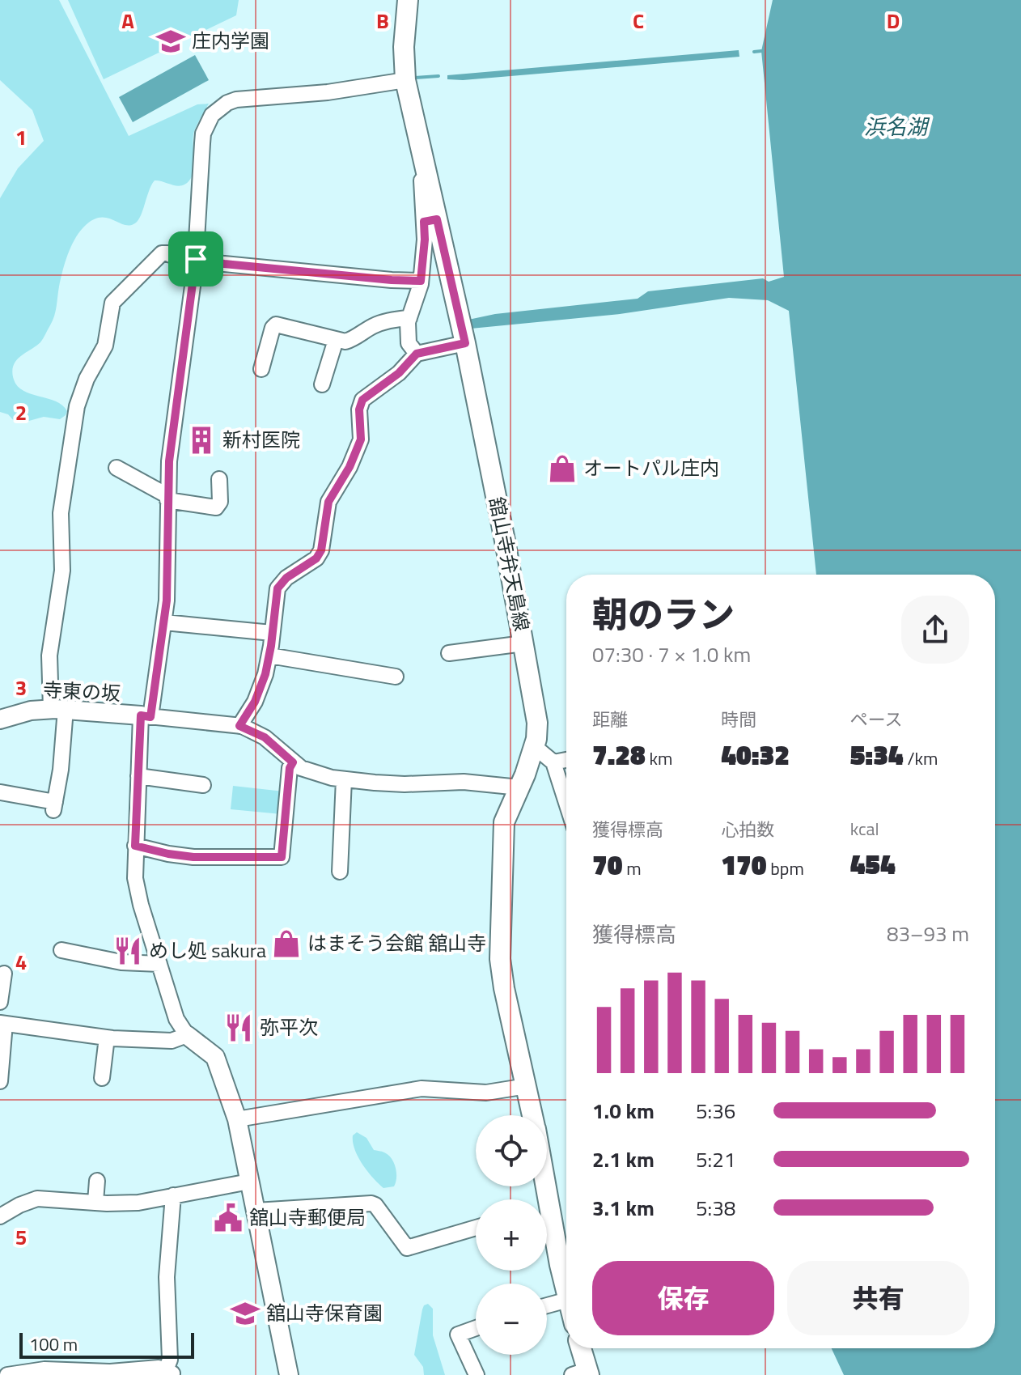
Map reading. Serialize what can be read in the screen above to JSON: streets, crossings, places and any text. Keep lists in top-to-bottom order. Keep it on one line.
{"streets":{"main road":["舘山寺弁天島線"],"street":["寺東の坂"]},"water":["浜名湖"],"places":{"school or university":["庄内学園","舘山寺保育園"],"building":["新村医院"],"shop":["オートパル庄内","はまそう会館 舘山寺"],"restaurant":["めし処 sakura","弥平次"],"public building":["舘山寺郵便局"]},"scale_bar":"100 m","page":{"heading":["朝のラン","07:30 · 7 × 1.0 km"],"stats":[["距離","7.28 km"],["時間","40:32"],["ペース","5:34 /km"],["獲得標高","70 m"],["心拍数","170 bpm"],["kcal","454"]],"chart":["獲得標高","83–93 m"],"list":[{"name":"1.0 km","note":"5:36"},{"name":"2.1 km","note":"5:21"},{"name":"3.1 km","note":"5:38"}],"map_buttons":["+","−"],"buttons":["保存","共有"],"scale":"100 m"},"grid":{"columns":["A","B","C","D"],"rows":["1","2","3","4","5"]}}
